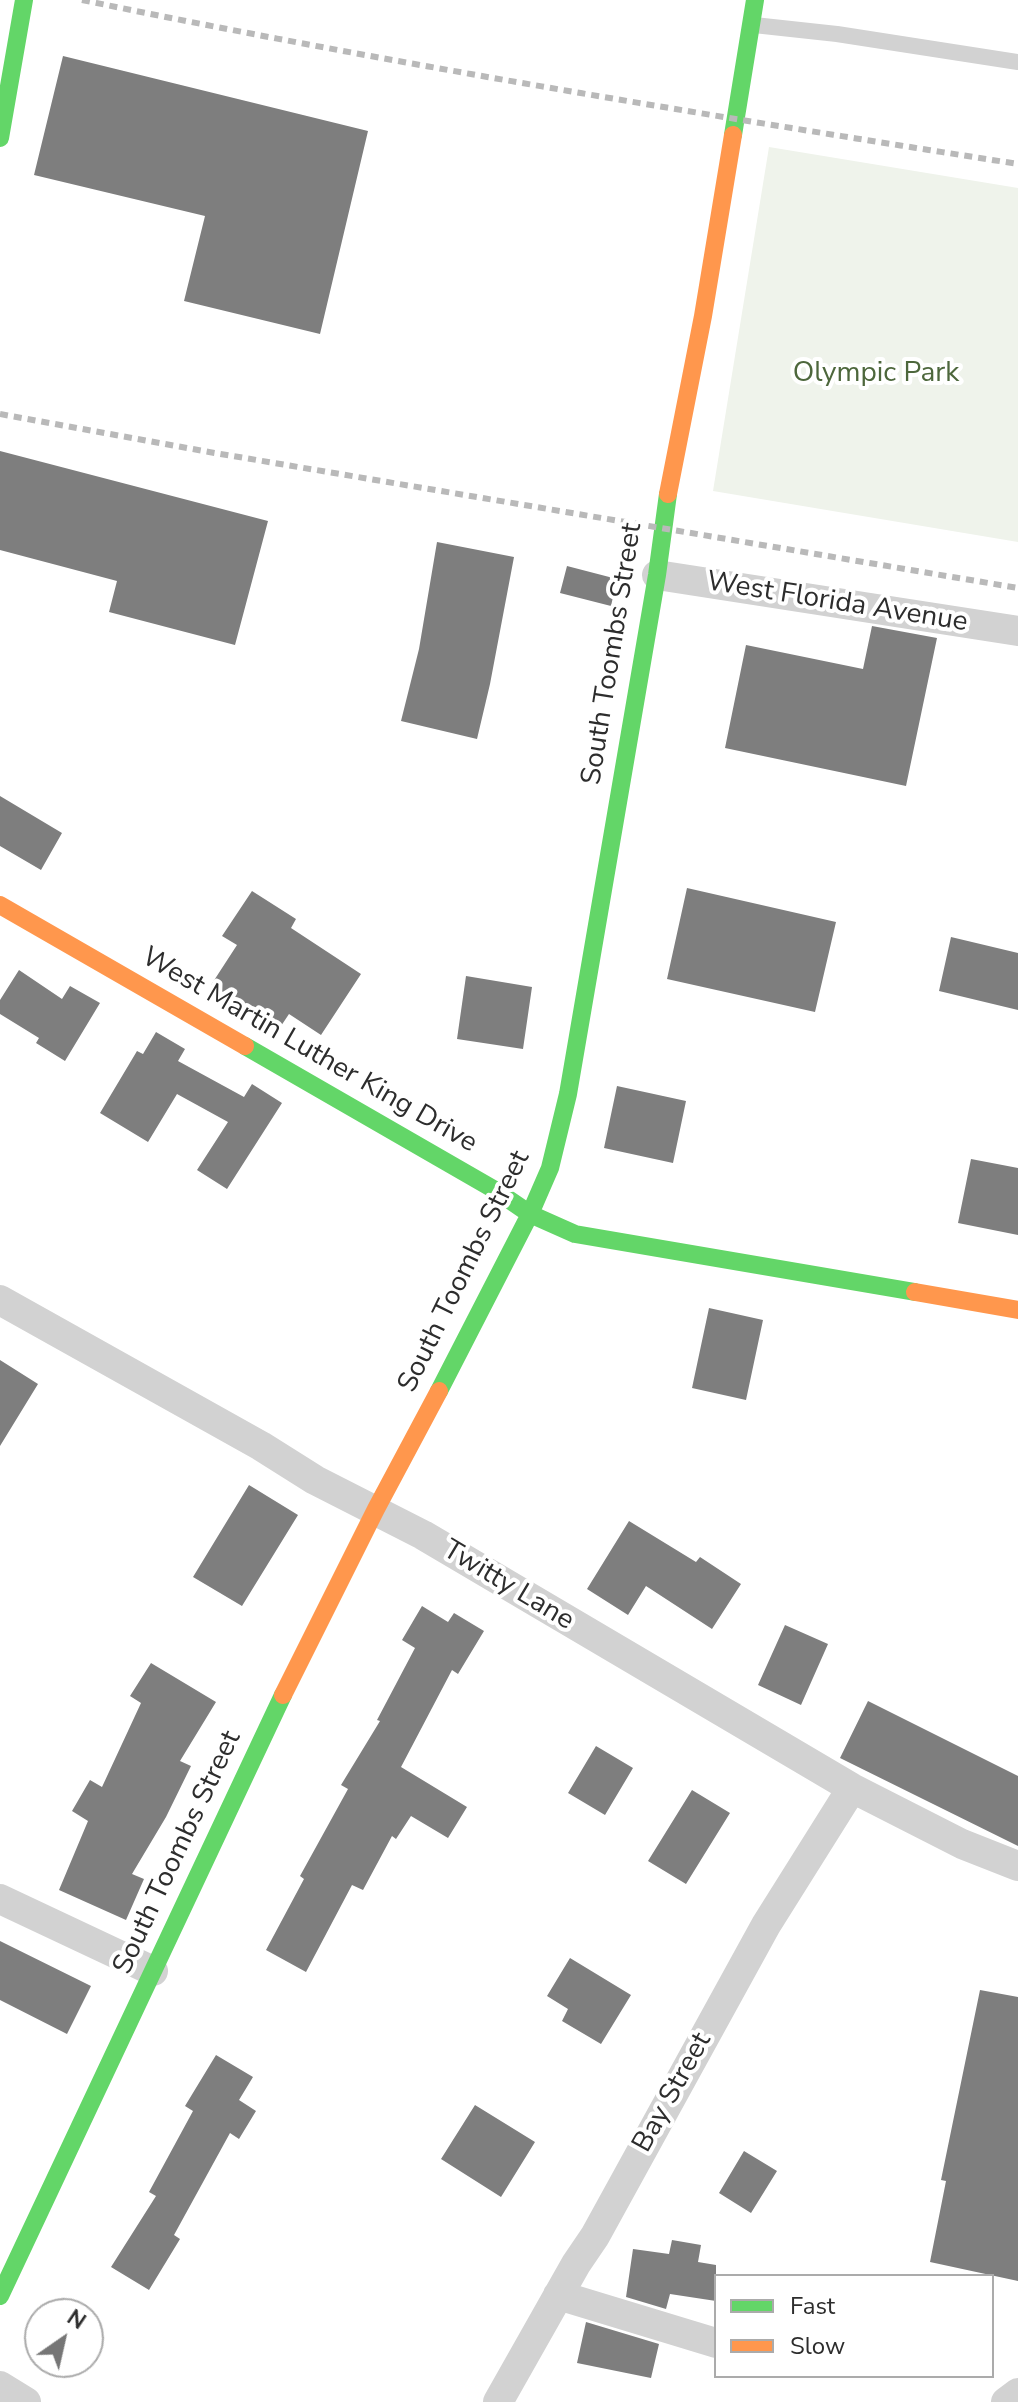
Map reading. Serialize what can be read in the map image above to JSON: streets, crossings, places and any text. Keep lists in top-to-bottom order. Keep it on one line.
{"streets":{"street":["West Florida Avenue","South Toombs Street","West Martin Luther King Drive","Twitty Lane","Bay Street"]},"crossings":[["West Florida Avenue","South Toombs Street"],["South Toombs Street","West Martin Luther King Drive"],["South Toombs Street","Twitty Lane"],["Twitty Lane","Bay Street"]],"parks":["Olympic Park"],"legend":["Fast","Slow"],"north":"top right"}
